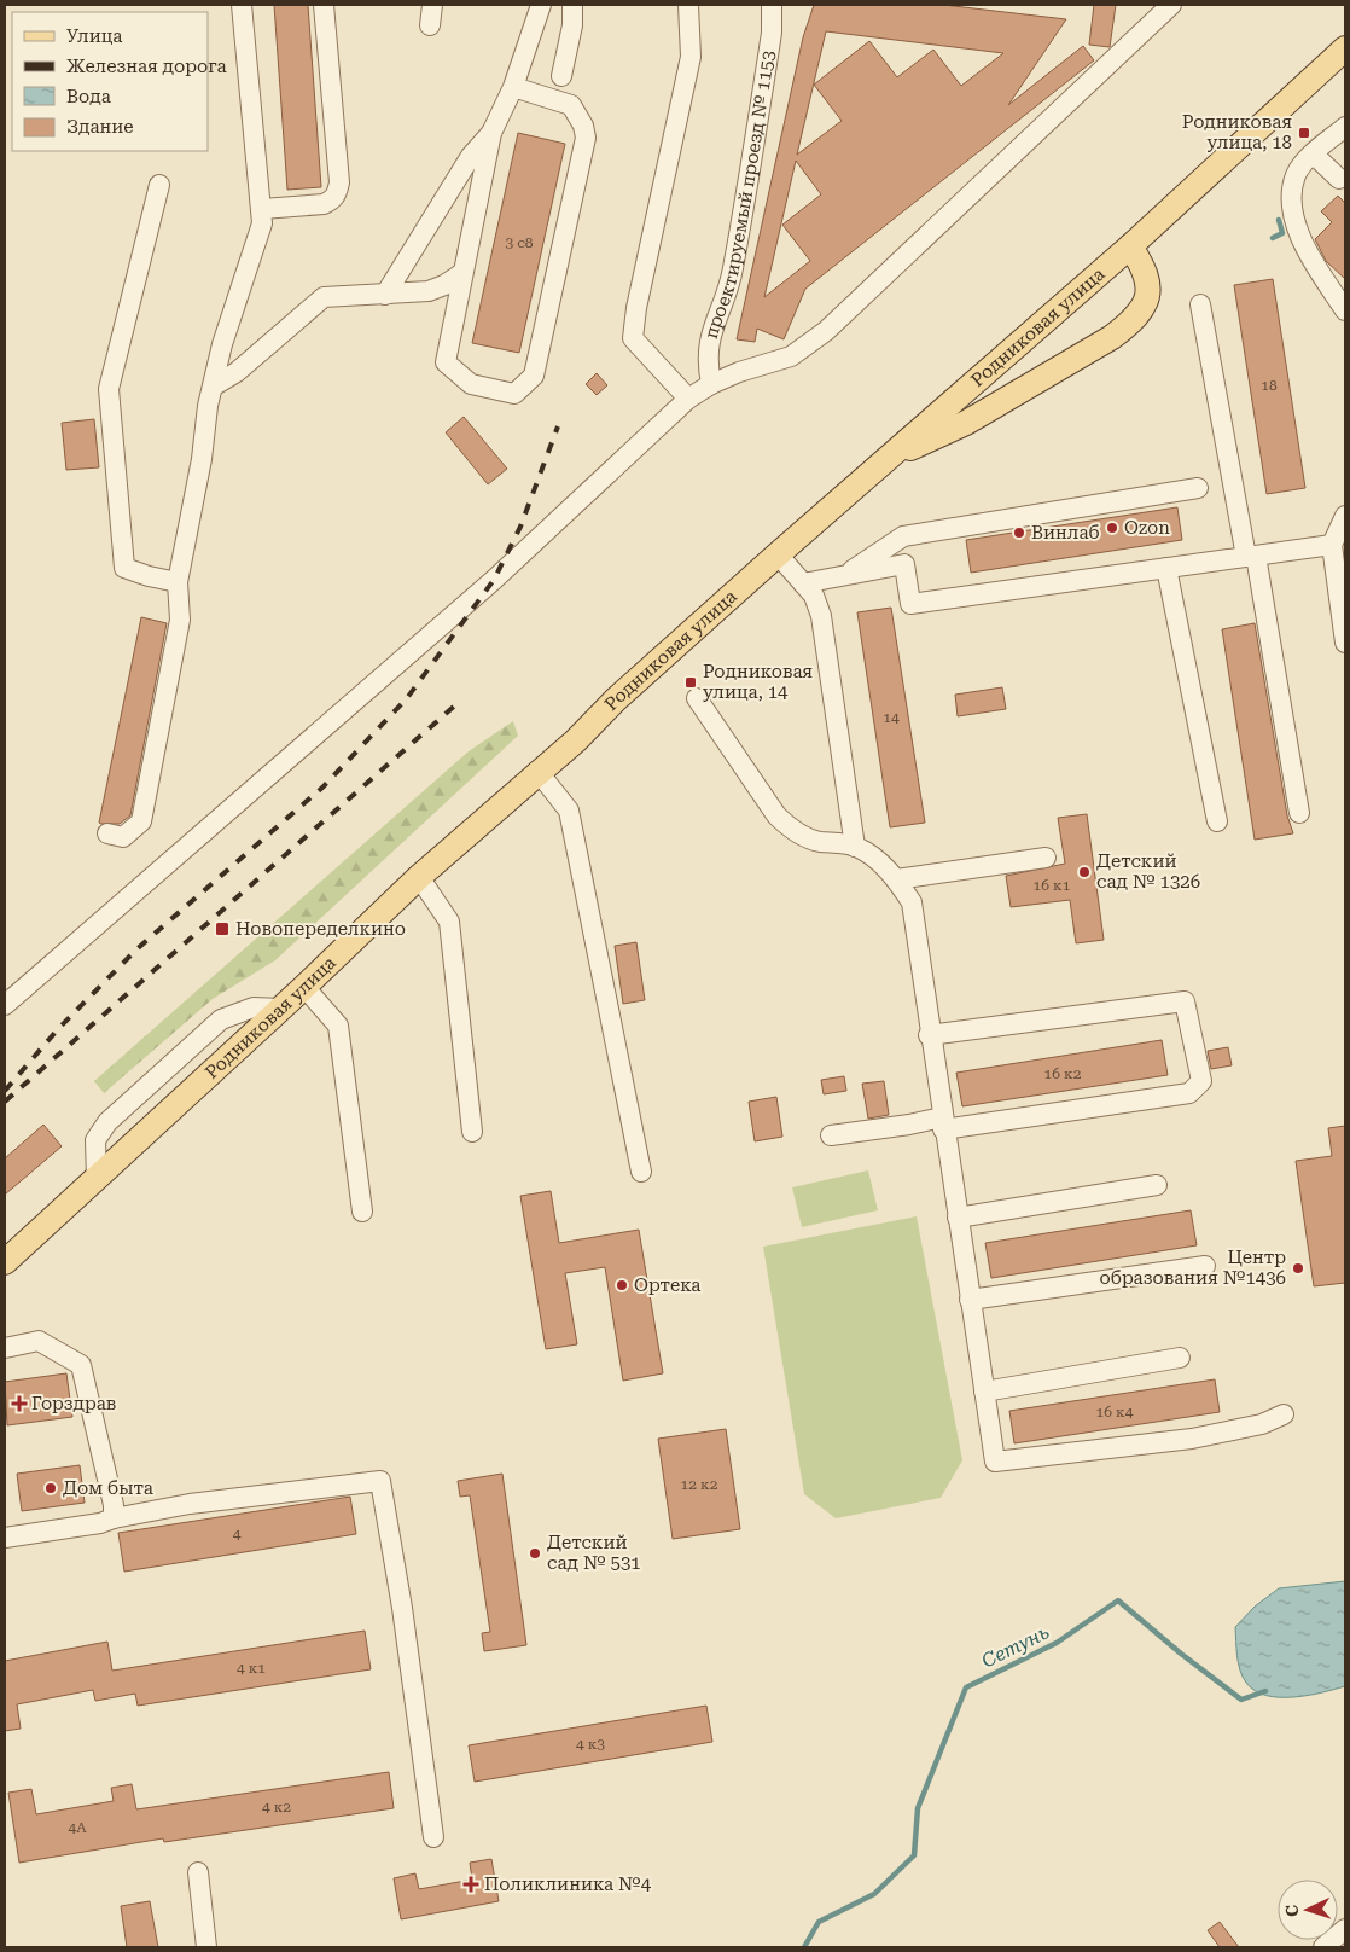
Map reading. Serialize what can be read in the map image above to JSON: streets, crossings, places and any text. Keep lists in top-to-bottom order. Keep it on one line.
{"streets":{"main road":["Родниковая улица"],"street":["проектируемый проезд № 1153"]},"water":["Сетунь"],"places":{"transit":["Родниковая улица, 18","Родниковая улица, 14","Новопеределкино"],"other":["Ozon","Винлаб","Детский сад № 1326","Центр образования №1436","Ортека","Дом быта","Детский сад № 531"],"health":["Горздрав","Поликлиника №4"]},"house_numbers":["3 c8","18","14","16 к1","16 к2","16 к4","12 к2","4","4 к1","4 к3","4 к2","4А"],"legend":["Улица","Железная дорога","Вода","Здание"],"north":"left"}
